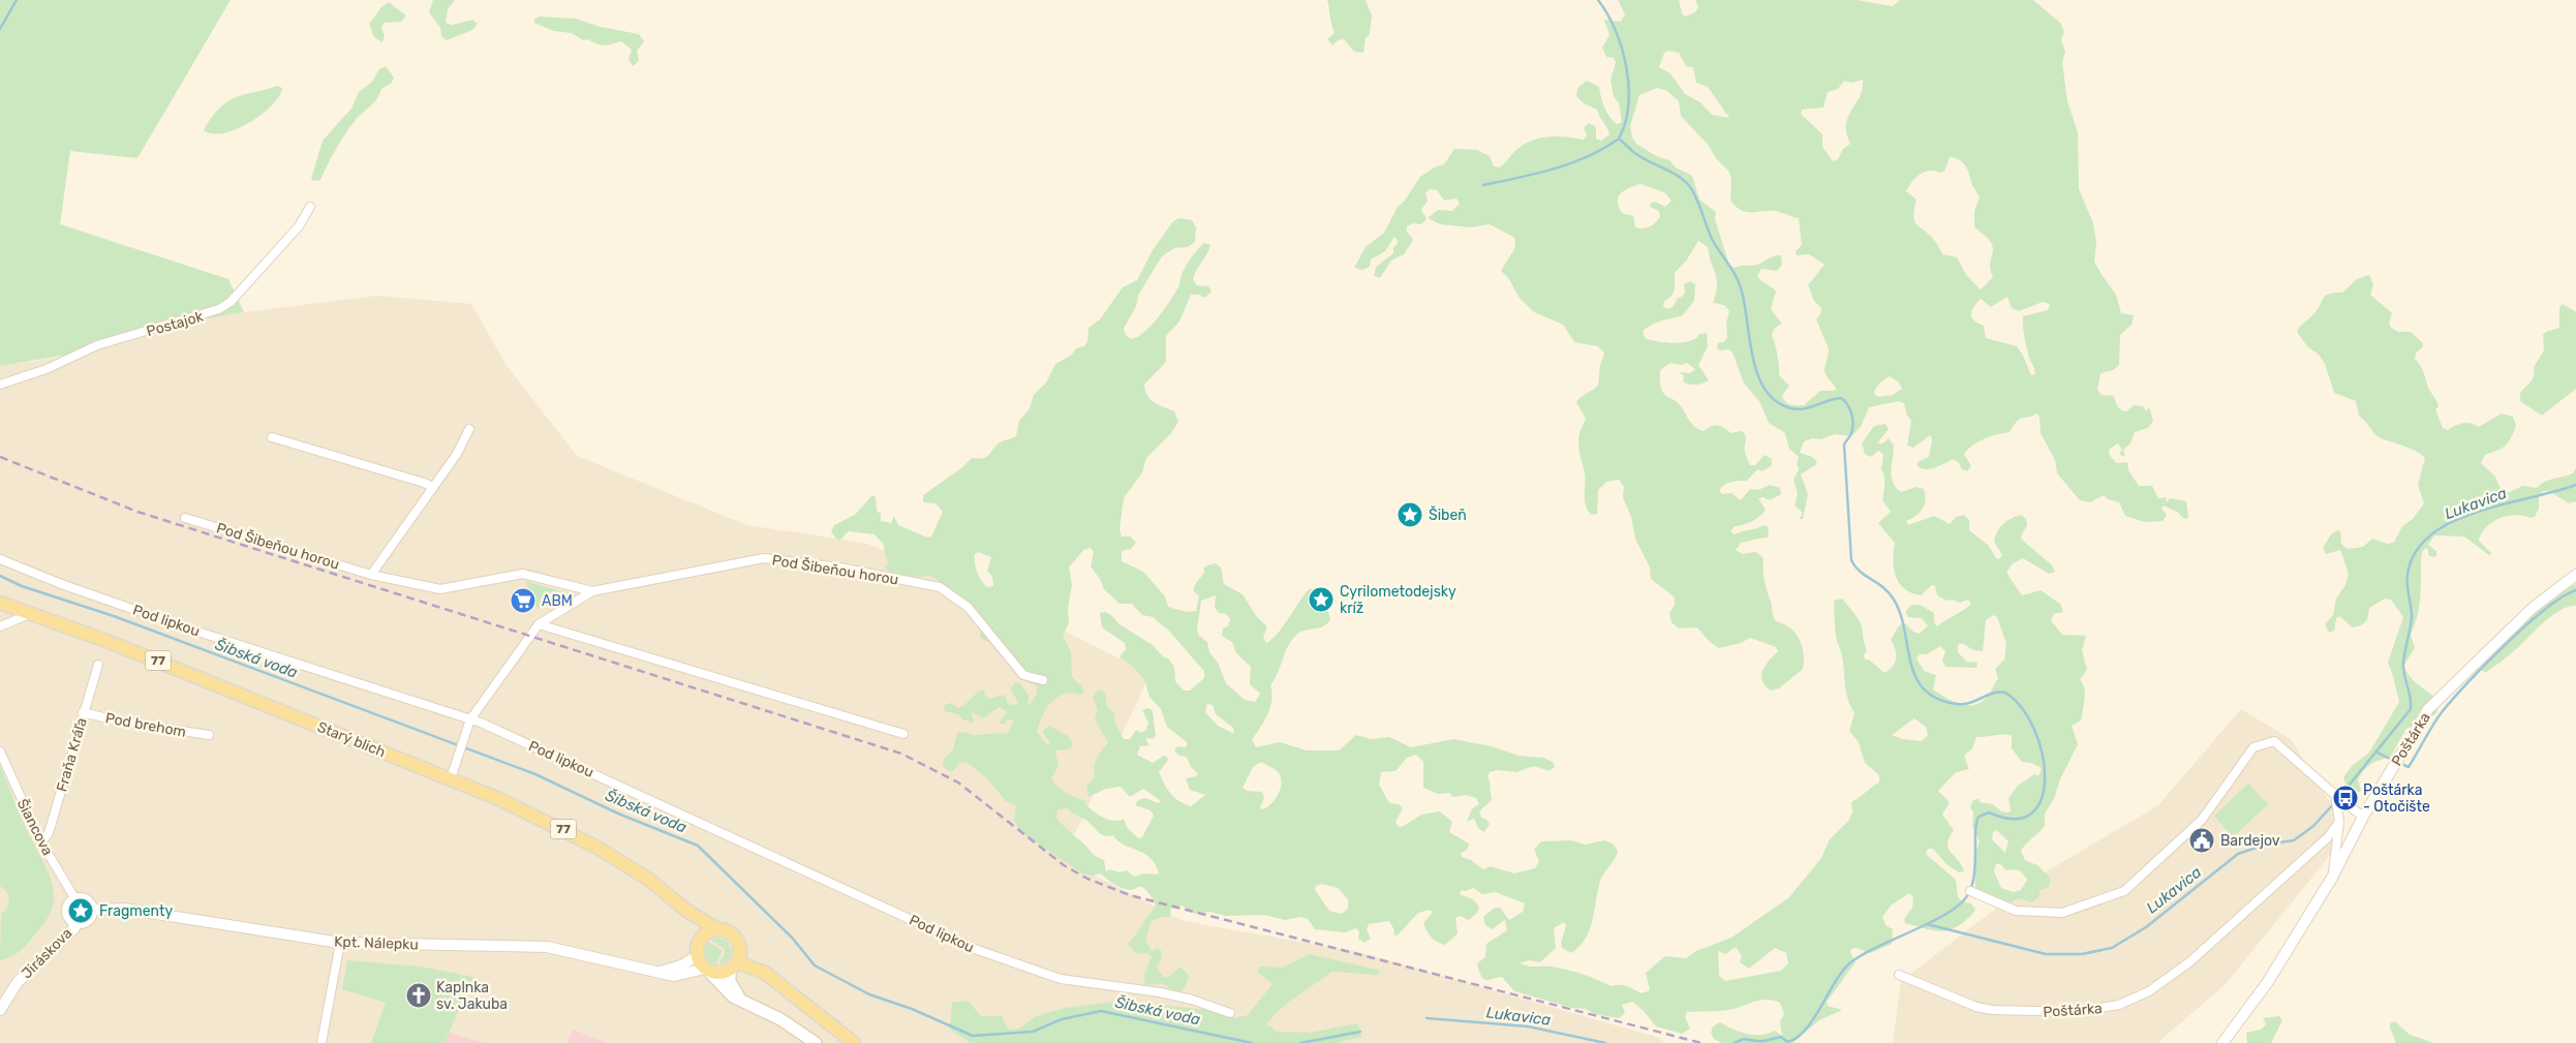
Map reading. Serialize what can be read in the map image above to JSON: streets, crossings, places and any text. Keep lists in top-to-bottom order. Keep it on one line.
{"streets":{"main road":["77","Starý blich"],"street":["Postajok","Pod Šibeňou horou","Pod lipkou","Pod brehom","Poštárka","Fraňa Kráľa","Šiancova","Kpt. Nálepku","Jiráskova"]},"crossings":[["Pod Šibeňou horou","Pod lipkou"],["Pod Šibeňou horou","Starý blich"],["77","Starý blich"],["77","Kpt. Nálepku"],["Pod brehom","Fraňa Kráľa"],["Starý blich","Kpt. Nálepku"],["Fraňa Kráľa","Šiancova"],["Šiancova","Kpt. Nálepku"],["Šiancova","Jiráskova"],["Kpt. Nálepku","Jiráskova"]],"water":["Lukavica","Šibská voda"],"places":{"place":["Šibeň","Cyrilometodejsky kríž","Fragmenty"],"supermarket":["ABM"],"bus stop":["Poštárka - Otočište"],"public building":["Bardejov"],"church":["Kaplnka sv. Jakuba"]}}
